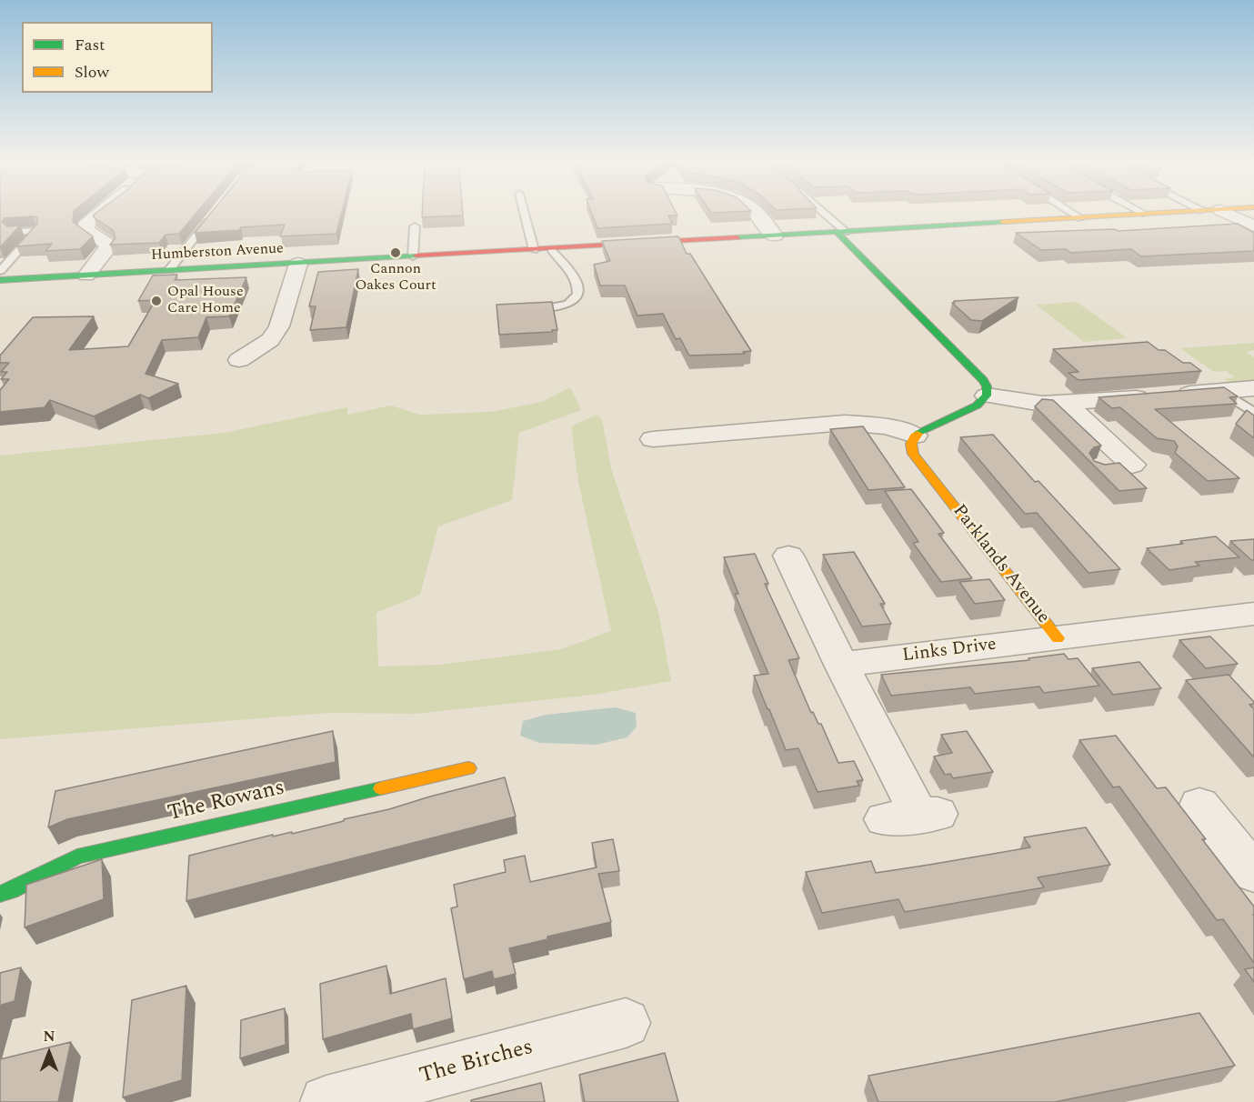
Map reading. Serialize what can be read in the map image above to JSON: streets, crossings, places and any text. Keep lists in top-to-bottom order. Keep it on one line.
{"streets":{"main road":["Humberston Avenue","Parklands Avenue","The Rowans"],"street":["Links Drive","The Birches"]},"crossings":[["Parklands Avenue","Links Drive"]],"places":["Cannon Oakes Court","Opal House Care Home"],"legend":["Fast","Slow"],"north":"top"}
